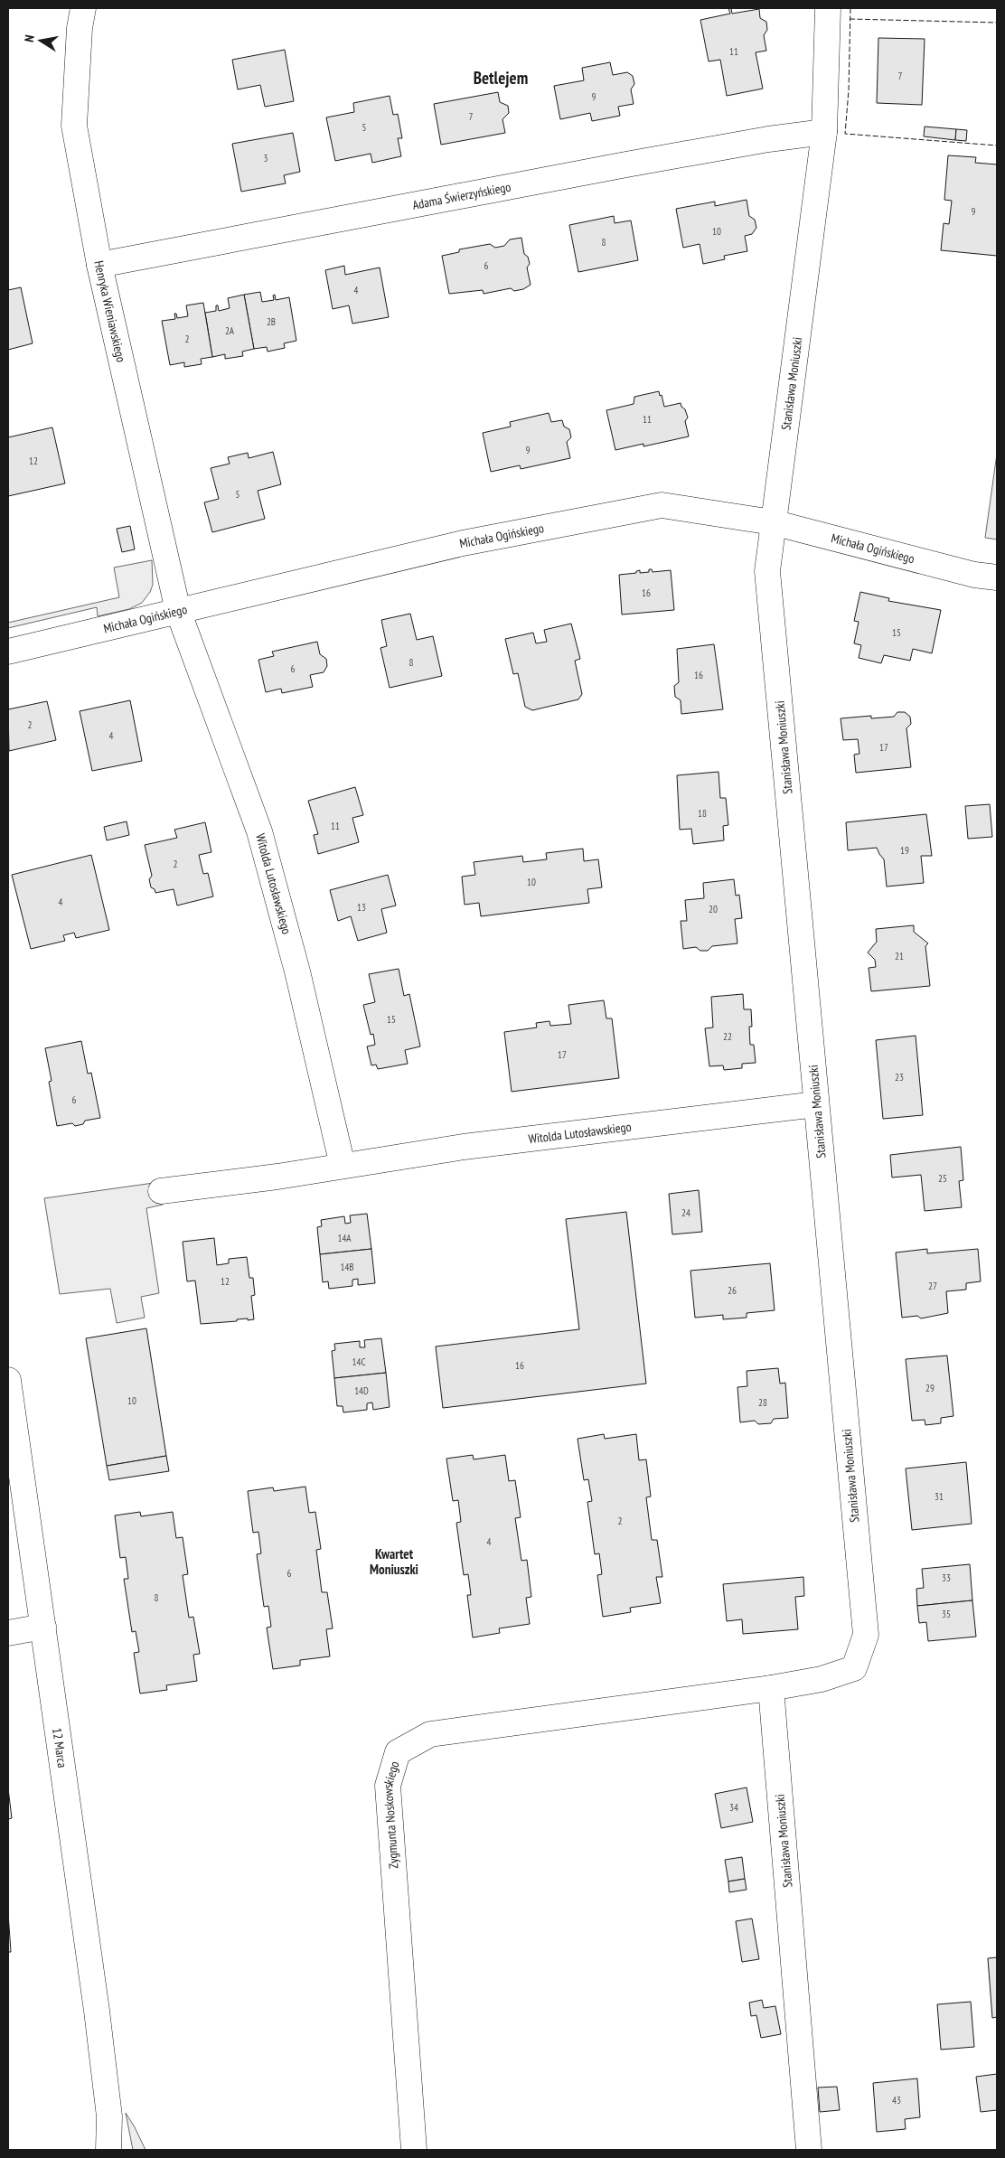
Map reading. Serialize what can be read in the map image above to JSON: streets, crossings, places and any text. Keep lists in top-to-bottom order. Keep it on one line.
{"streets":{"street":["Adama Świerzyńskiego","Henryka Wieniawskiego","Stanisława Moniuszki","Michała Ogińskiego","Witolda Lutosławskiego","12 Marca","Zygmunta Noskowskiego"]},"crossings":[["Adama Świerzyńskiego","Henryka Wieniawskiego"],["Adama Świerzyńskiego","Stanisława Moniuszki"],["Henryka Wieniawskiego","Michała Ogińskiego"],["Henryka Wieniawskiego","Witolda Lutosławskiego"],["Stanisława Moniuszki","Michała Ogińskiego"],["Stanisława Moniuszki","Witolda Lutosławskiego"],["Stanisława Moniuszki","Zygmunta Noskowskiego"],["Michała Ogińskiego","Witolda Lutosławskiego"]],"districts":["Betlejem","Kwartet Moniuszki"],"house_numbers":["11","7","9","7","5","3","9","10","8","6","4","2B","2A","2","11","9","12","5","16","15","8","6","16","2","4","17","18","11","19","2","10","4","13","20","21","15","22","17","23","6","25","24","14A","14B","12","27","26","14C","16","29","14D","10","28","31","2","4","6","33","8","35","34","43"],"north":"left"}
